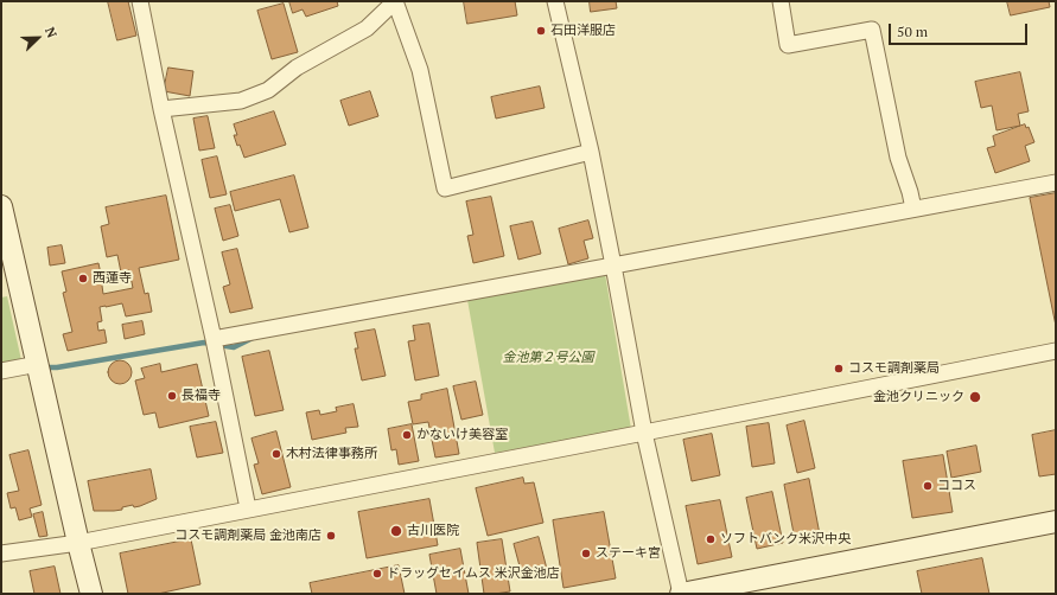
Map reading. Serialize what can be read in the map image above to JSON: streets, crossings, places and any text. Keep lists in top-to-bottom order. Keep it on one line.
{"parks":["金池第２号公園"],"places":["石田洋服店","西蓮寺","コスモ調剤薬局","長福寺","金池クリニック","かないけ美容室","木村法律事務所","ココス","古川医院","コスモ調剤薬局 金池南店","ソフトバンク米沢中央","ステーキ宮","ドラッグセイムス 米沢金池店"],"scale_bar":"50 m","north":"top right"}
